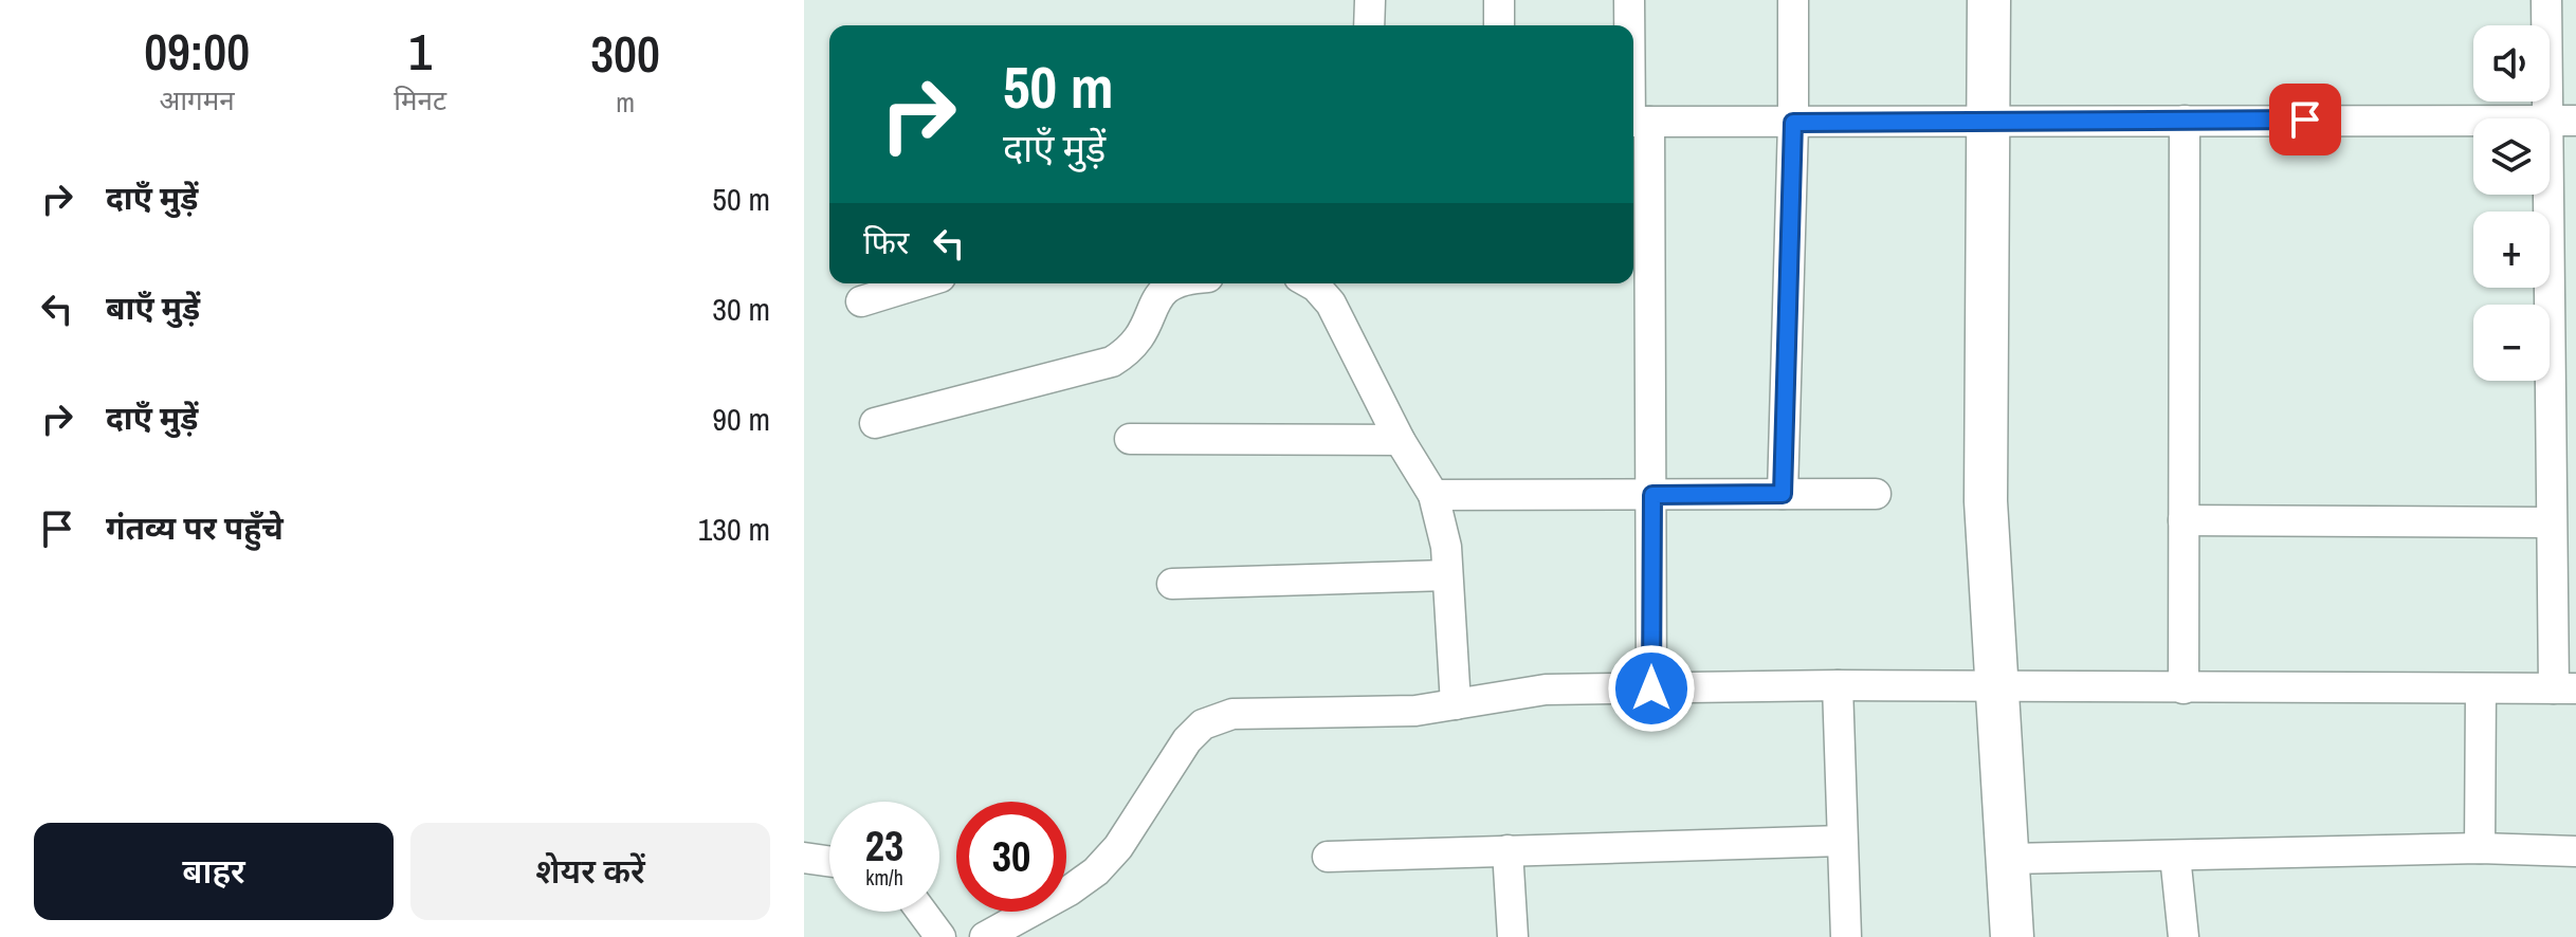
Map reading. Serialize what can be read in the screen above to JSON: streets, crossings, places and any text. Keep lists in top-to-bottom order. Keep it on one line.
{"page":{"eta":["09:00","आगमन","1","मिनट","300","m"],"map_buttons":["+","−"],"turn":["50 m","दाएँ मुड़ें"],"list":[{"name":"दाएँ मुड़ें","value":"50 m"},{"name":"बाएँ मुड़ें","value":"30 m"},{"name":"दाएँ मुड़ें","value":"90 m"},{"name":"गंतव्य पर पहुँचे","value":"130 m"}],"then":"फिर","speed":"23 km/h","limit":"30","buttons":["बाहर","शेयर करें"]}}
